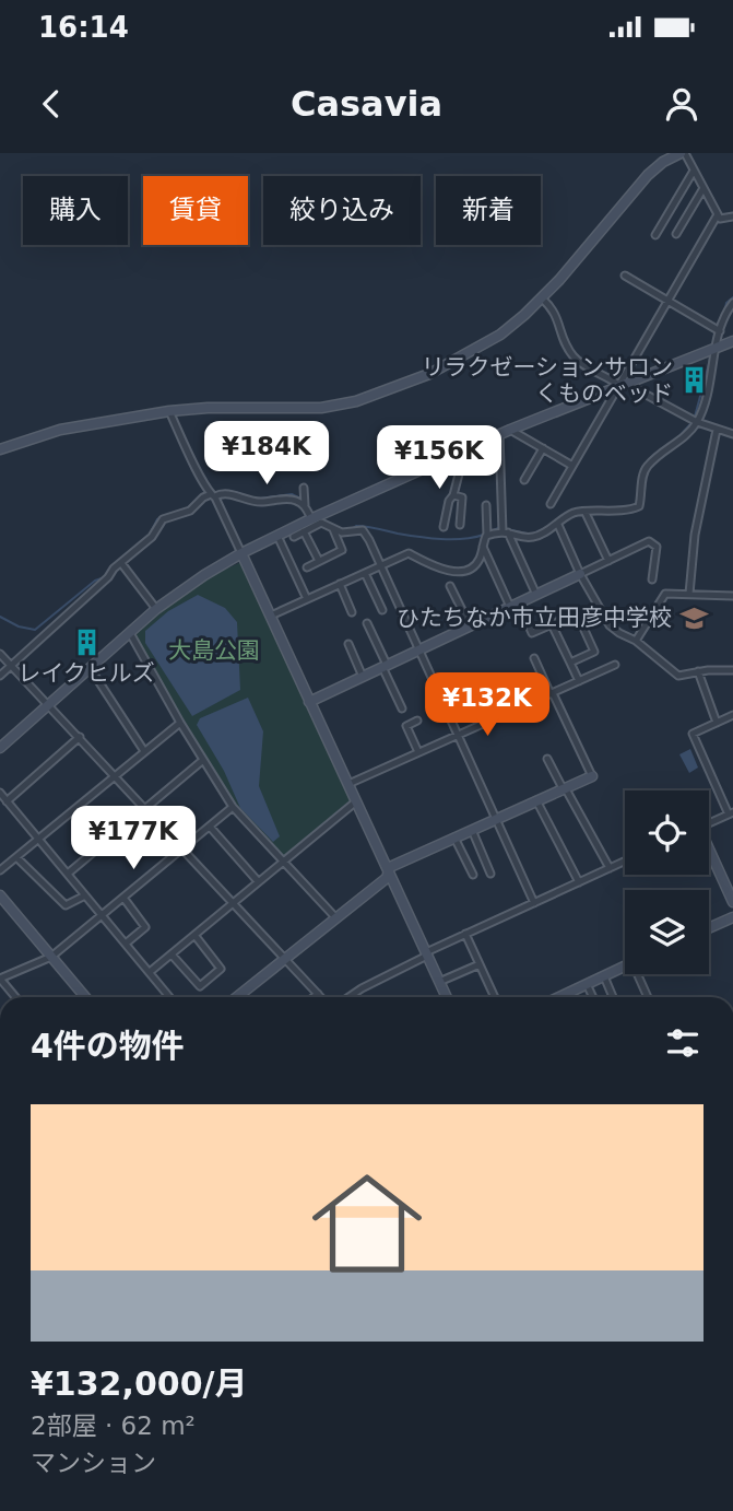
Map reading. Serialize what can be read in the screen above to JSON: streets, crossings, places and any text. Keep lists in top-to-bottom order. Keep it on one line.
{"parks":["大島公園"],"places":{"building":["リラクゼーションサロン くものベッド","レイクヒルズ"],"school or university":["ひたちなか市立田彦中学校"]},"page":{"status":"16:14","header":"Casavia","chip":["購入","賃貸","絞り込み","新着"],"price":["¥184K","¥156K","¥132K","¥177K"],"heading":"4件の物件","list":[{"name":"¥132,000/月","note":"2部屋 · 62 m² · マンション"}]}}
